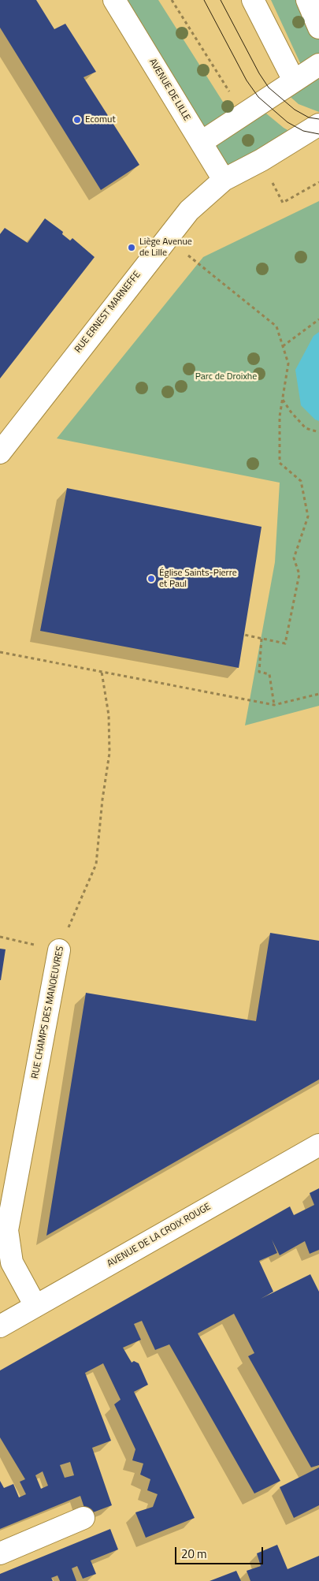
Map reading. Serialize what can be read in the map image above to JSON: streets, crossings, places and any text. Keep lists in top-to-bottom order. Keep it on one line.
{"streets":{"street":["AVENUE DE LILLE","RUE ERNEST MARNEFFE","RUE CHAMPS DES MANOEUVRES","AVENUE DE LA CROIX ROUGE"]},"crossings":[["AVENUE DE LILLE","RUE ERNEST MARNEFFE"],["RUE CHAMPS DES MANOEUVRES","AVENUE DE LA CROIX ROUGE"]],"parks":["Parc de Droixhe"],"places":["Ecomut","Liège Avenue de Lille","Église Saints-Pierre et Paul"],"scale_bar":"20 m"}
